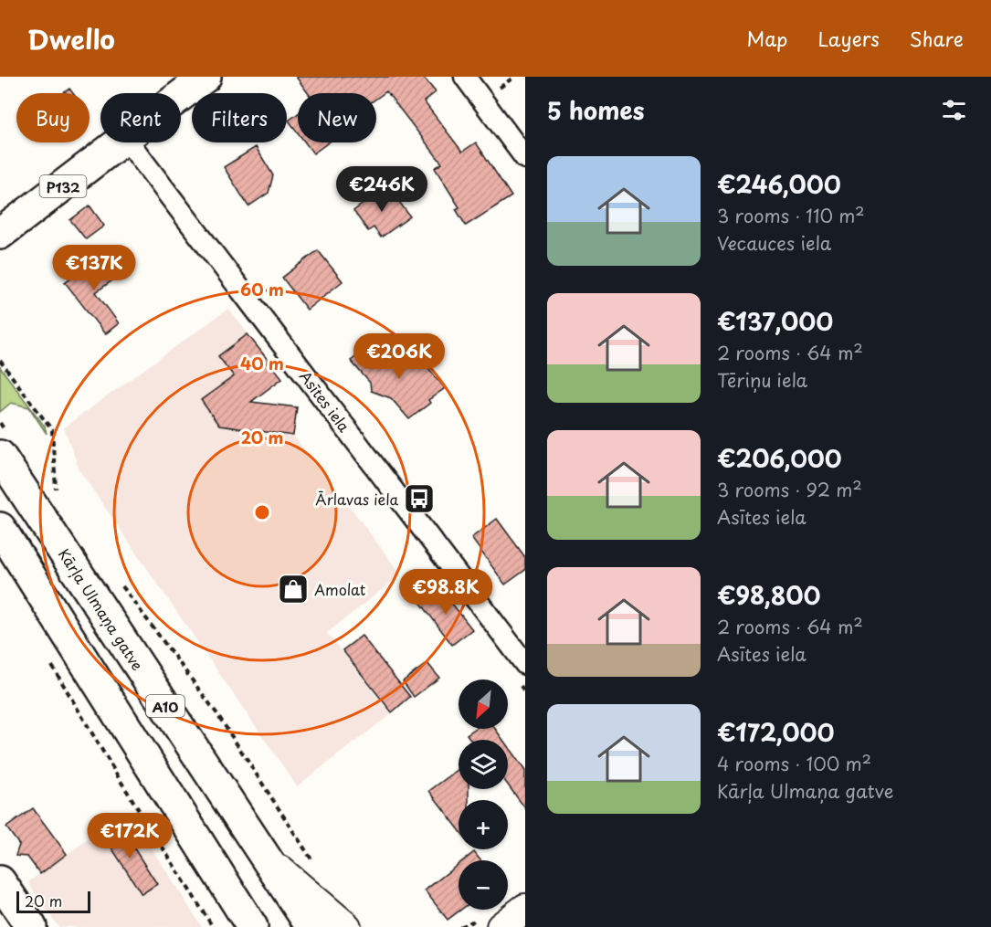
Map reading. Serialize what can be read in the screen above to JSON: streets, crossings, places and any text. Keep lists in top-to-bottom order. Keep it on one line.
{"streets":{"main road":["P132","Kārļa Ulmaņa gatve","A10"],"street":["Asītes iela"]},"places":{"bus stop":["Ārlavas iela"],"shop":["Amolat"]},"scale_bar":"20 m","north":"bottom left","page":{"header":"Dwello","nav":["Map","Layers","Share"],"heading":"5 homes","chip":["Buy","Rent","Filters","New"],"list":[{"name":"€246,000","note":"3 rooms · 110 m² · Vecauces iela"},{"name":"€137,000","note":"2 rooms · 64 m² · Tēriņu iela"},{"name":"€206,000","note":"3 rooms · 92 m² · Asītes iela"},{"name":"€98,800","note":"2 rooms · 64 m² · Asītes iela"},{"name":"€172,000","note":"4 rooms · 100 m² · Kārļa Ulmaņa gatve"}],"price":["€246K","€137K","€206K","€98.8K","€172K"],"map_buttons":["+","−"],"scale":"20 m"},"rings":["60 m","40 m","20 m"]}
